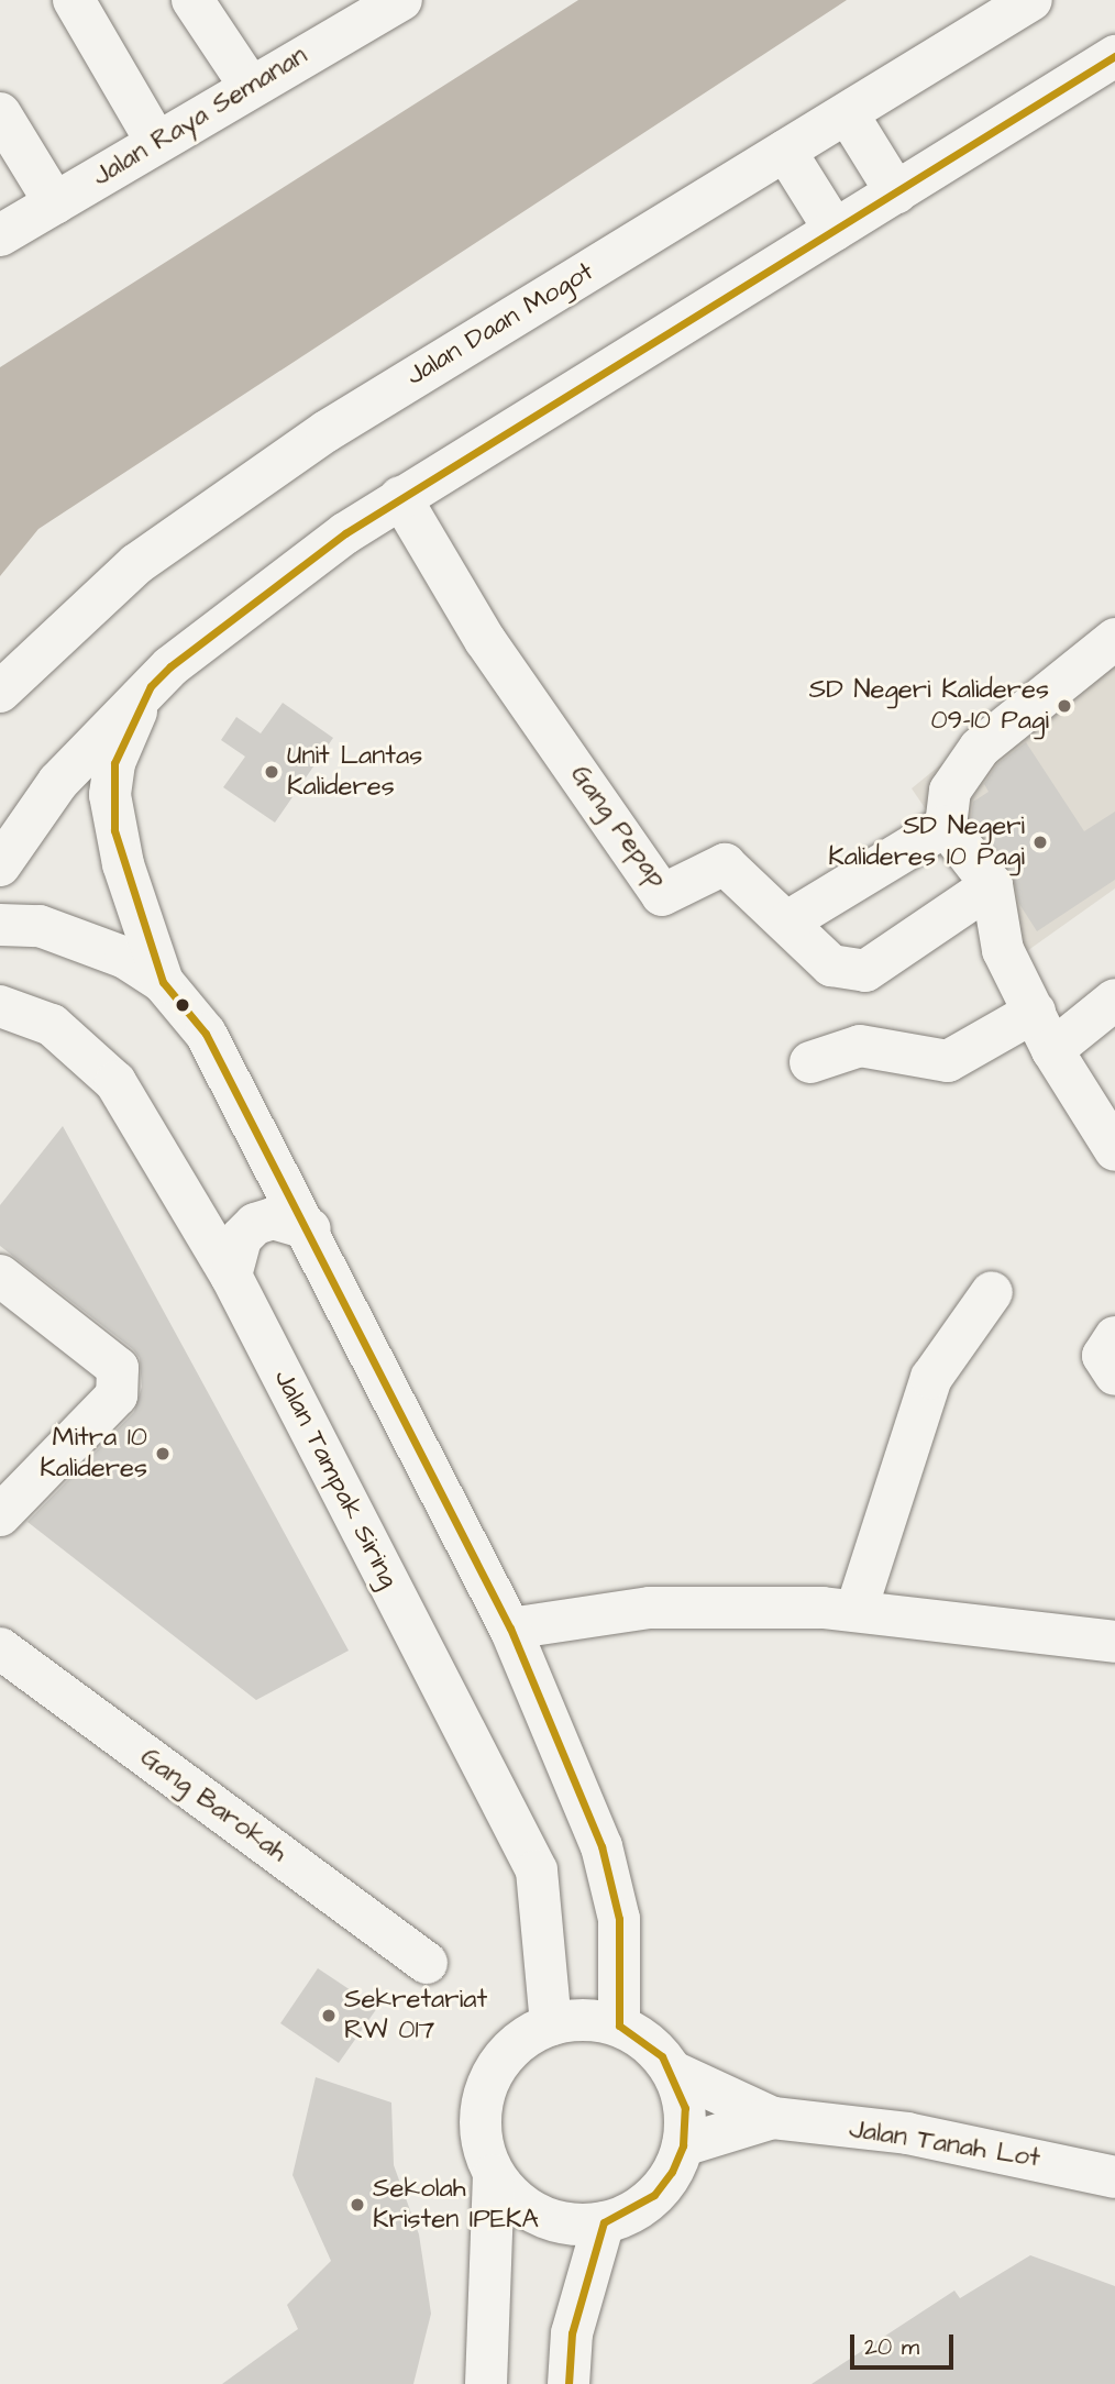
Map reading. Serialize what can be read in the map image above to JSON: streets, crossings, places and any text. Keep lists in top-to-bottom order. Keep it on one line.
{"streets":{"main road":["Jalan Raya Semanan","Jalan Daan Mogot","Gang Pepap","Jalan Tampak Siring","Gang Barokah","Jalan Tanah Lot"]},"crossings":[["Jalan Tampak Siring","Jalan Tanah Lot"]],"places":["SD Negeri Kalideres 09-10 Pagi","Unit Lantas Kalideres","SD Negeri Kalideres 10 Pagi","Mitra 10 Kalideres","Sekretariat RW 017","Sekolah Kristen IPEKA"],"scale_bar":"20 m"}
